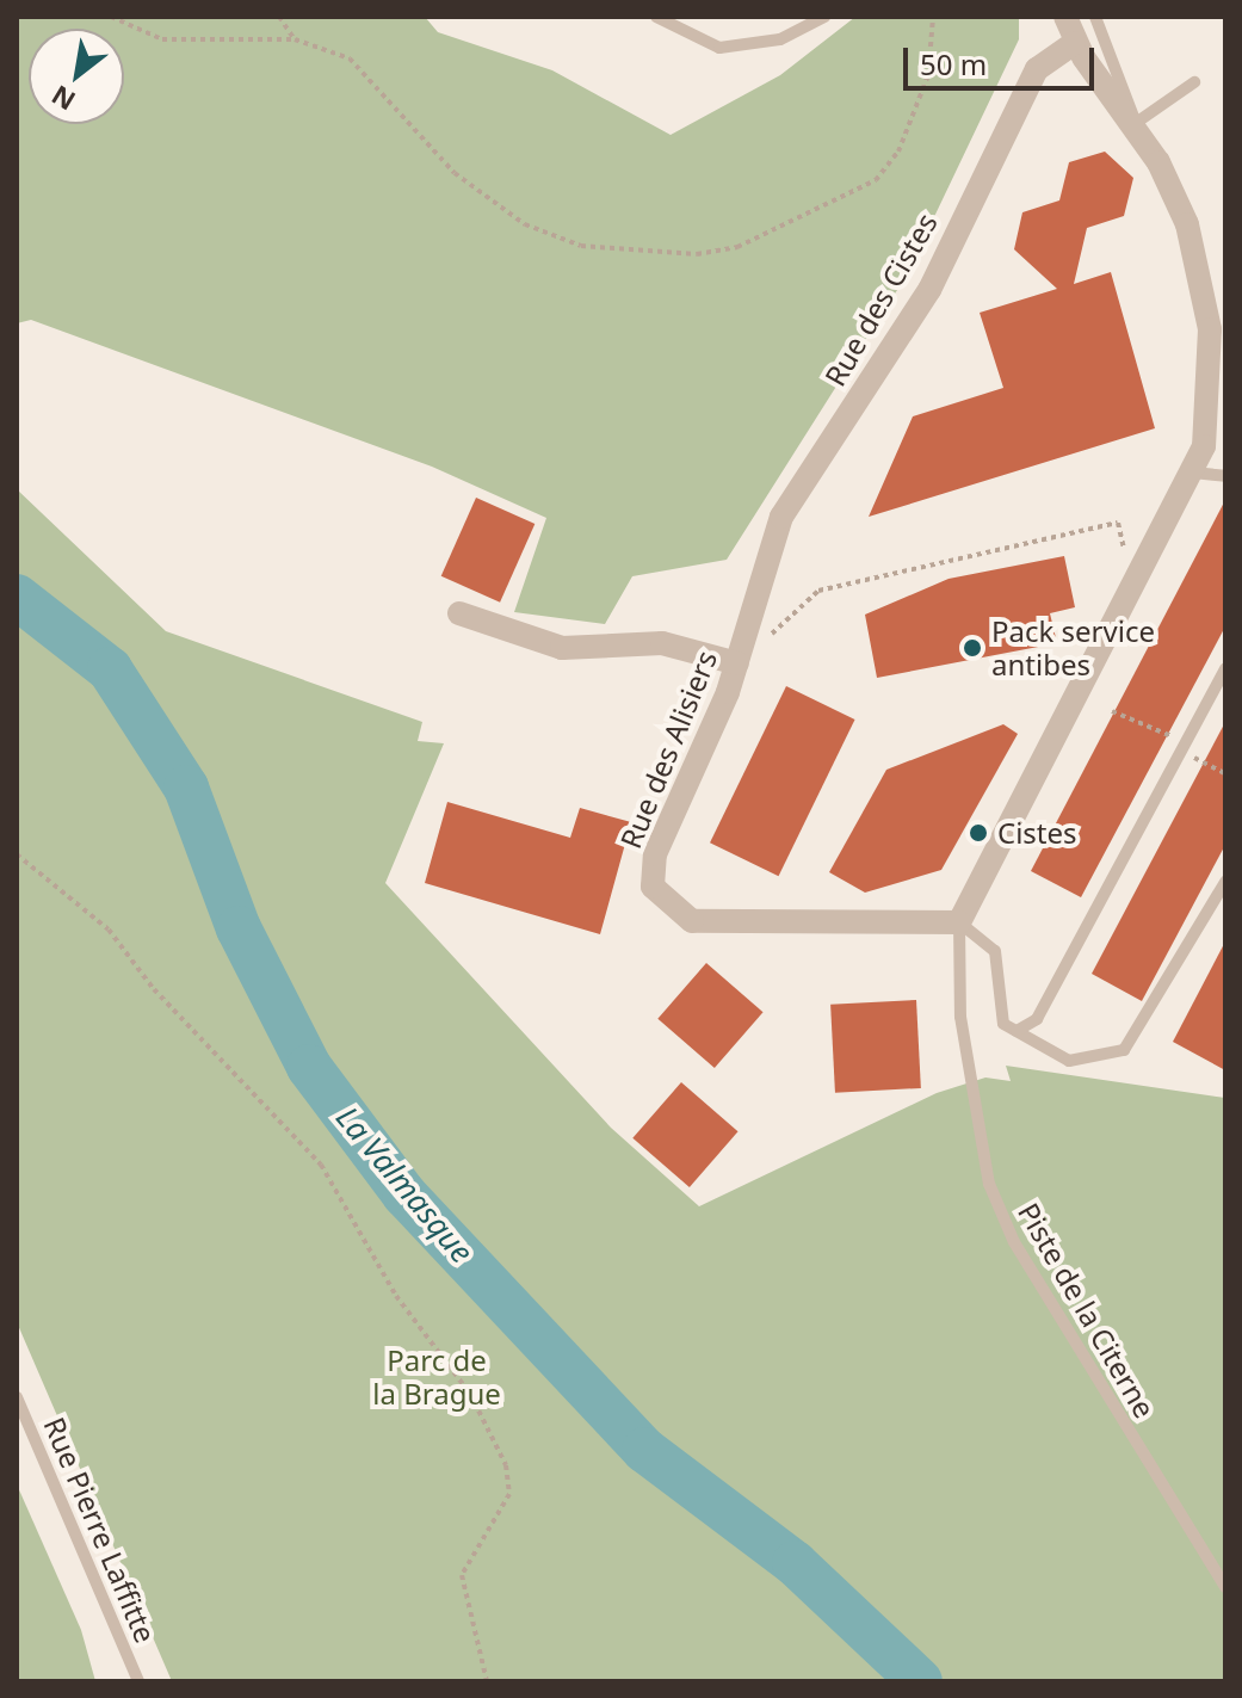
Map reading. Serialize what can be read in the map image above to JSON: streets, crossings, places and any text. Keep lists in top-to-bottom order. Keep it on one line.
{"streets":{"street":["Rue des Cistes","Rue des Alisiers"],"lane":["Piste de la Citerne","Rue Pierre Laffitte"]},"crossings":[["Rue des Cistes","Rue des Alisiers"],["Rue des Alisiers","Piste de la Citerne"]],"water":["La Valmasque"],"parks":["Parc de la Brague"],"places":["Pack service antibes","Cistes"],"scale_bar":"50 m","north":"bottom left"}
